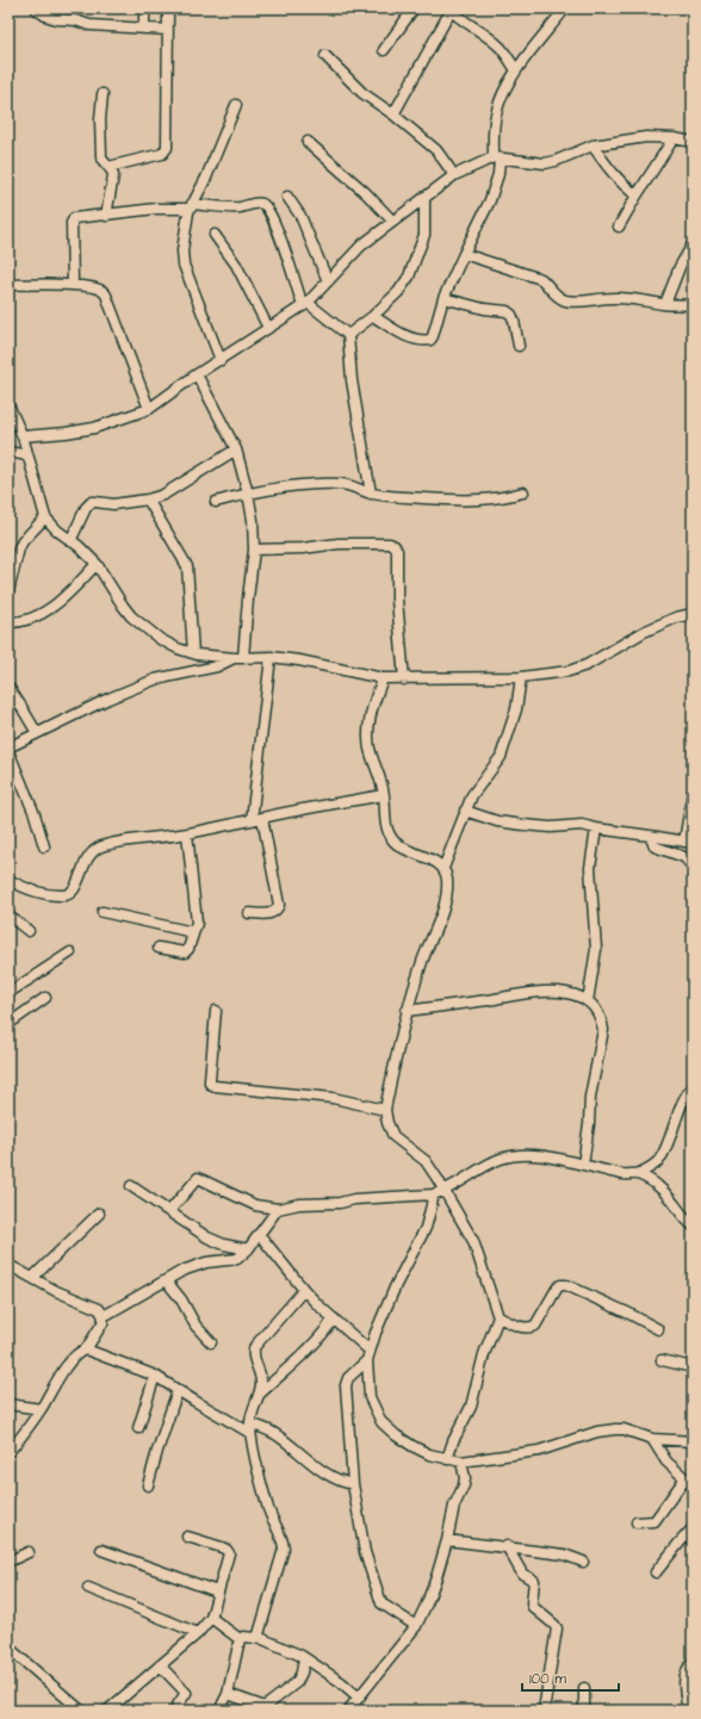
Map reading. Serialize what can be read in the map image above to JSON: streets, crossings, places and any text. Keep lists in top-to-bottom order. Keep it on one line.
{"scale_bar":"100 m"}
